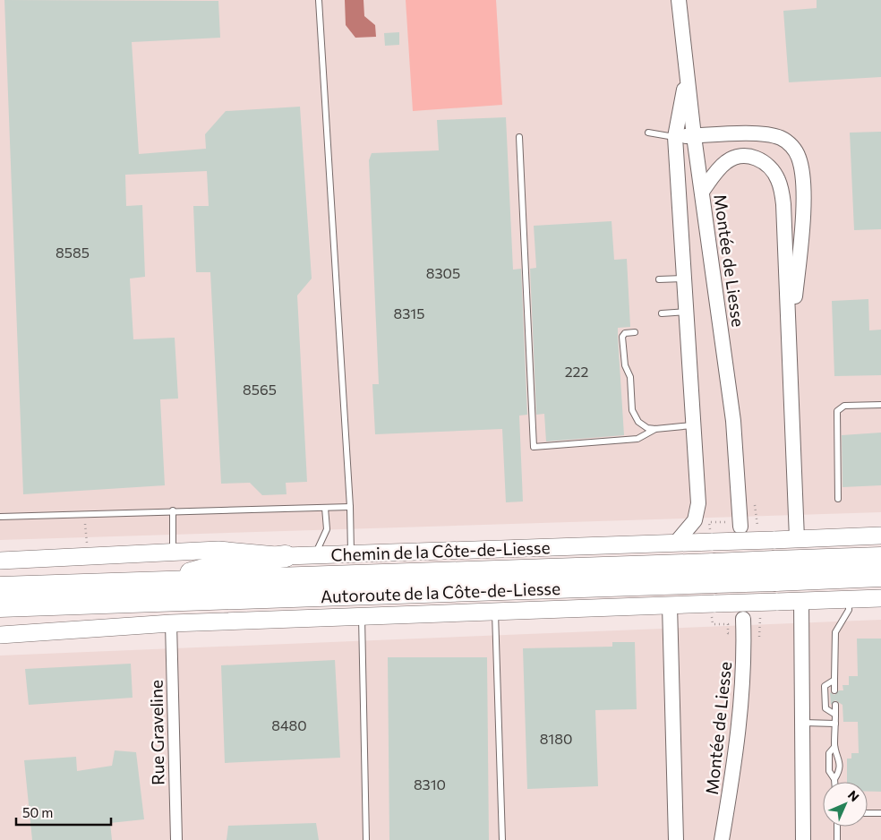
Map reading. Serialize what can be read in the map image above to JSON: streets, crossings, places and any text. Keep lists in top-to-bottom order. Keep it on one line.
{"streets":{"highway":["Autoroute de la Côte-de-Liesse"],"main road":["Chemin de la Côte-de-Liesse"],"street":["Montée de Liesse","Rue Graveline"]},"house_numbers":["8585","8305","8315","222","8565","8480","8180","8310"],"scale_bar":"50 m","north":"top right"}
